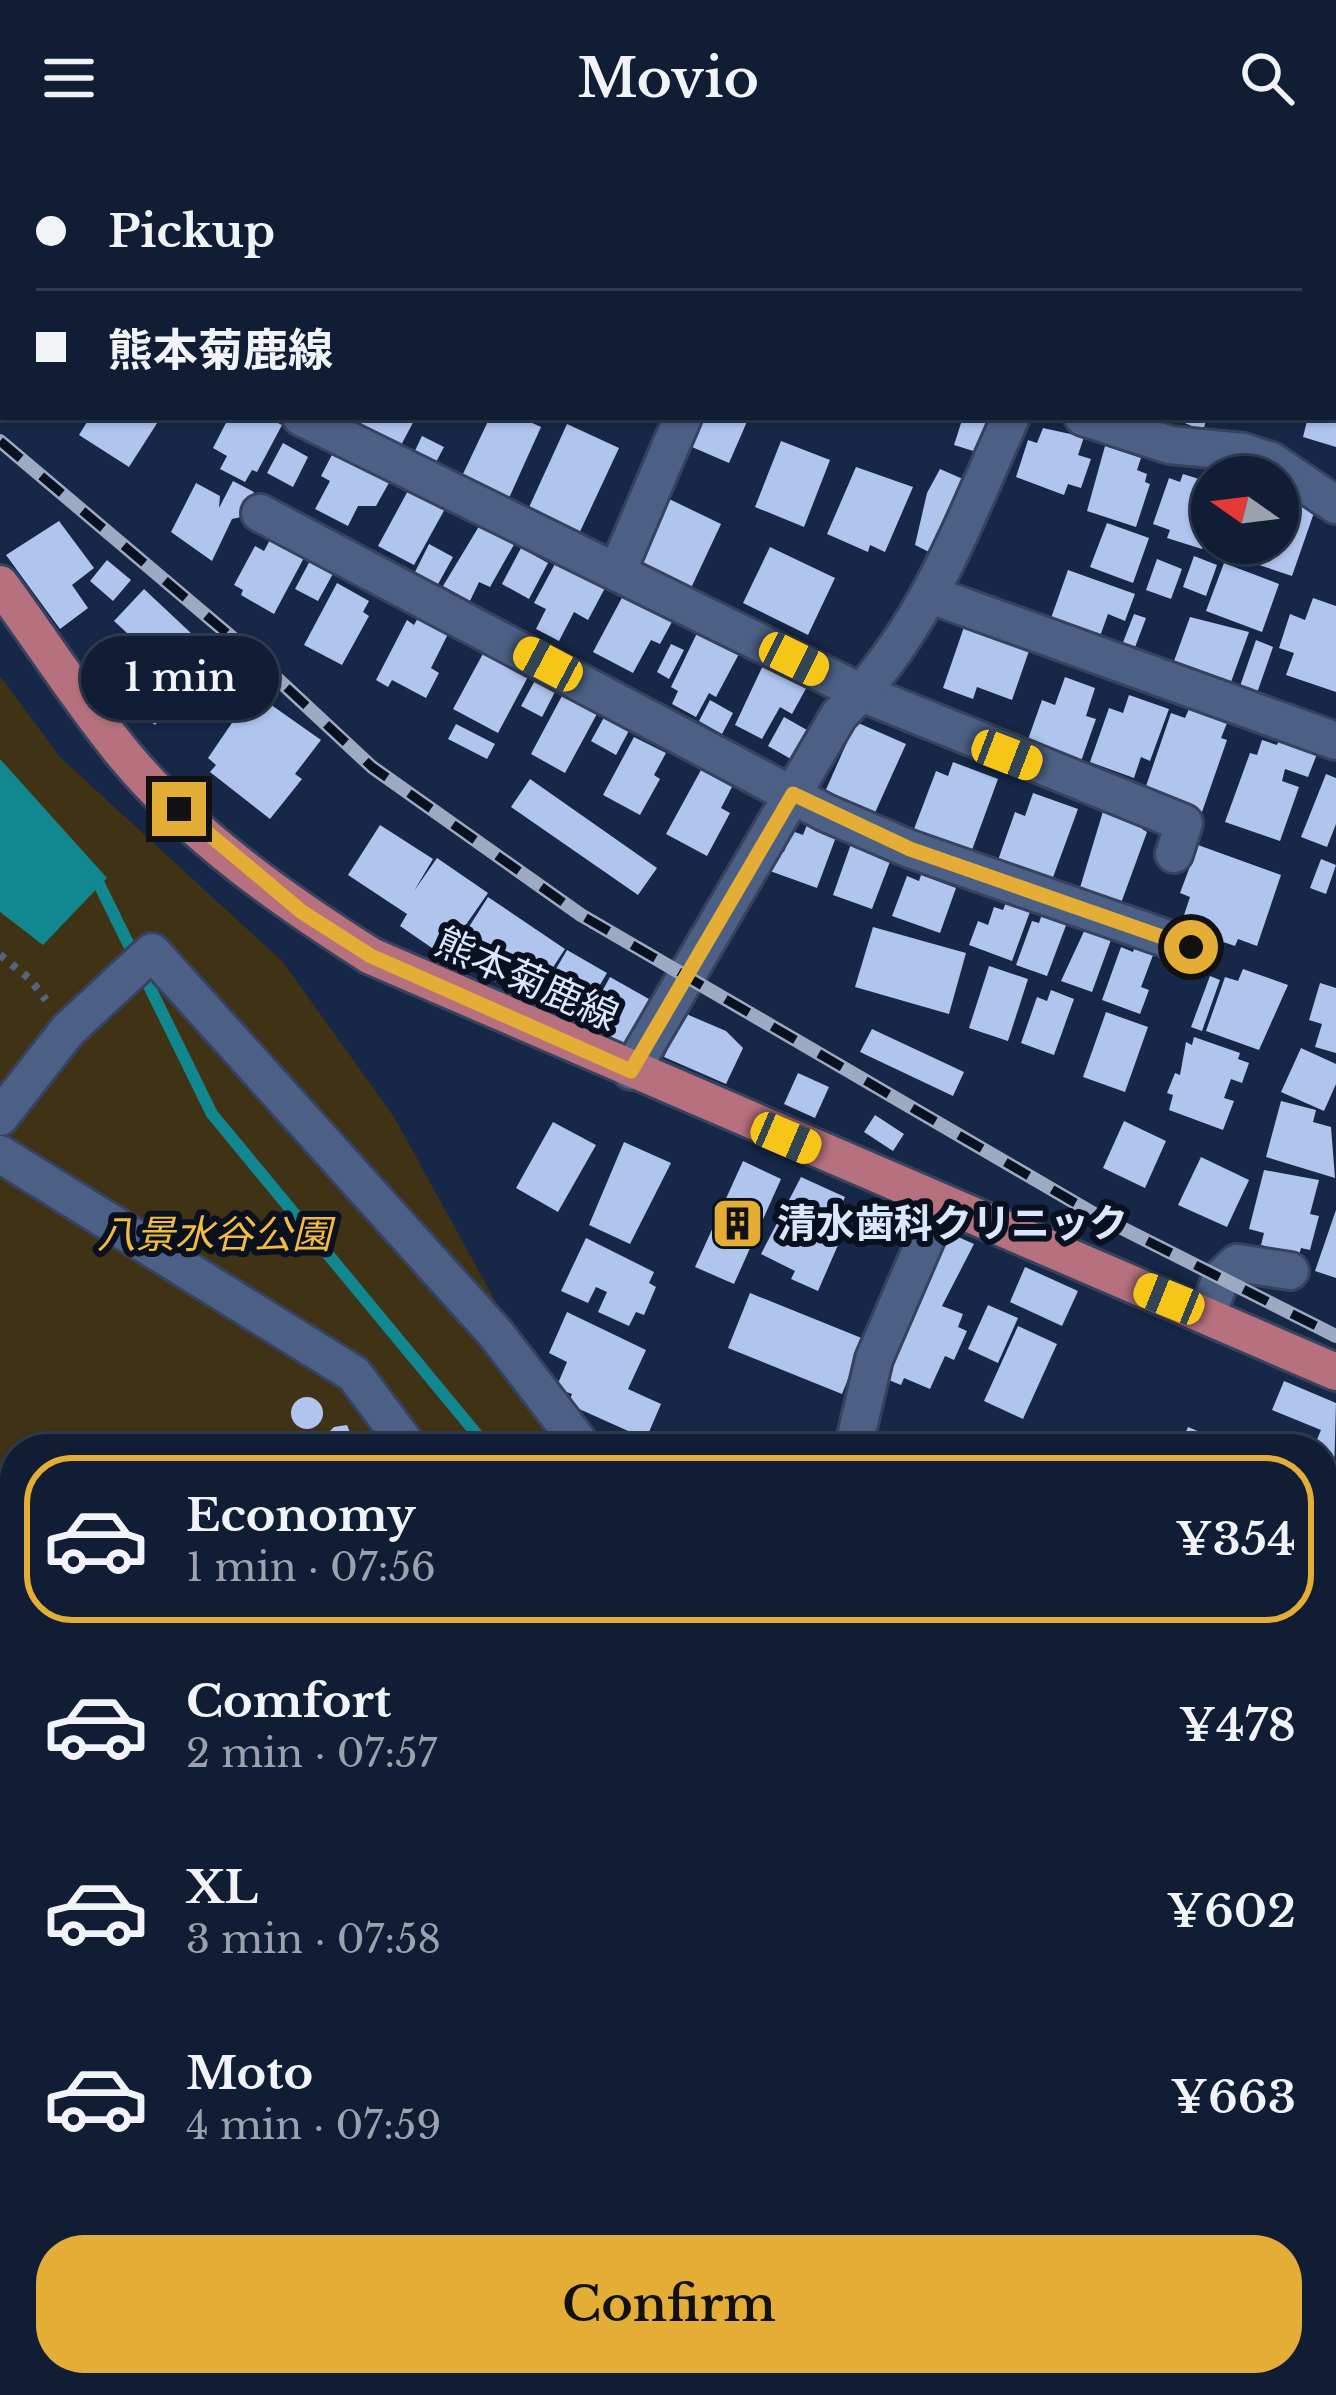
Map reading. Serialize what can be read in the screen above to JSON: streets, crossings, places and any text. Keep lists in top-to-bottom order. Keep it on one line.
{"streets":{"main road":["熊本菊鹿線"]},"parks":["八景水谷公園"],"places":{"building":["清水歯科クリニック"]},"north":"left","page":{"header":"Movio","banner":["Pickup","熊本菊鹿線"],"bubble":"1 min","list":[{"name":"Economy","note":"1 min · 07:56","value":"¥354"},{"name":"Comfort","note":"2 min · 07:57","value":"¥478"},{"name":"XL","note":"3 min · 07:58","value":"¥602"},{"name":"Moto","note":"4 min · 07:59","value":"¥663"}],"buttons":"Confirm"}}
